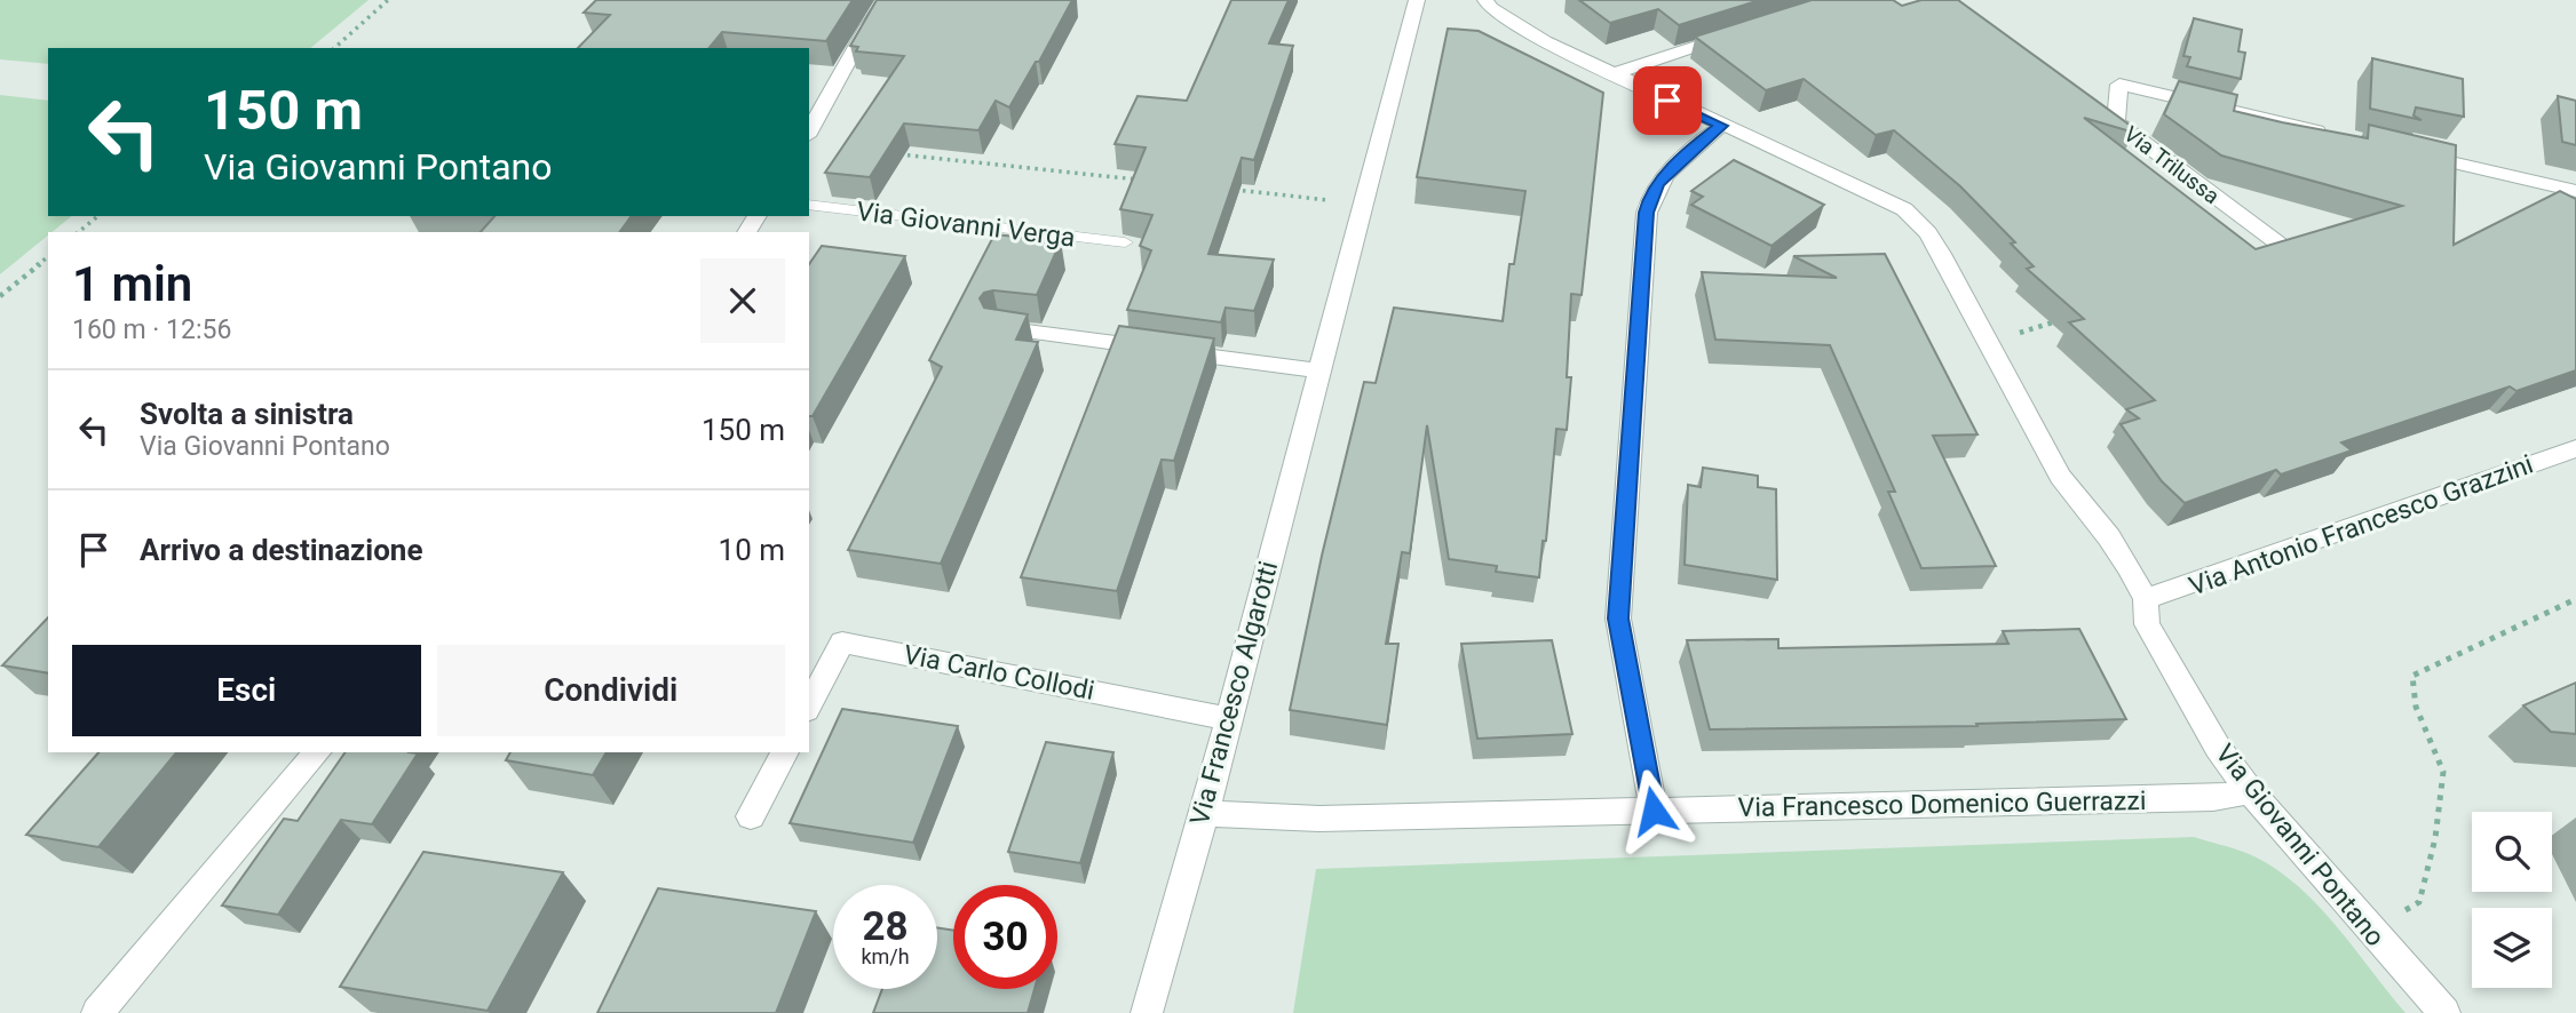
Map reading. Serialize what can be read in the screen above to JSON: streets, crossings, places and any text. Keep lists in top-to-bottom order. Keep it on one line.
{"streets":{"street":["Via Trilussa","Via Antonio Francesco Grazzini","Via Carlo Collodi","Via Francesco Algarotti","Via Francesco Domenico Guerrazzi","Via Giovanni Pontano"],"lane":["Via Giovanni Verga"]},"crossings":[["Via Antonio Francesco Grazzini","Via Giovanni Pontano"],["Via Carlo Collodi","Via Francesco Algarotti"],["Via Francesco Algarotti","Via Francesco Domenico Guerrazzi"],["Via Francesco Domenico Guerrazzi","Via Giovanni Pontano"]],"page":{"turn":["150 m","Via Giovanni Pontano"],"heading":["1 min","160 m · 12:56"],"list":[{"name":"Svolta a sinistra","note":"Via Giovanni Pontano","value":"150 m"},{"name":"Arrivo a destinazione","value":"10 m"}],"buttons":["Esci","Condividi"],"speed":"28 km/h","limit":"30"}}
